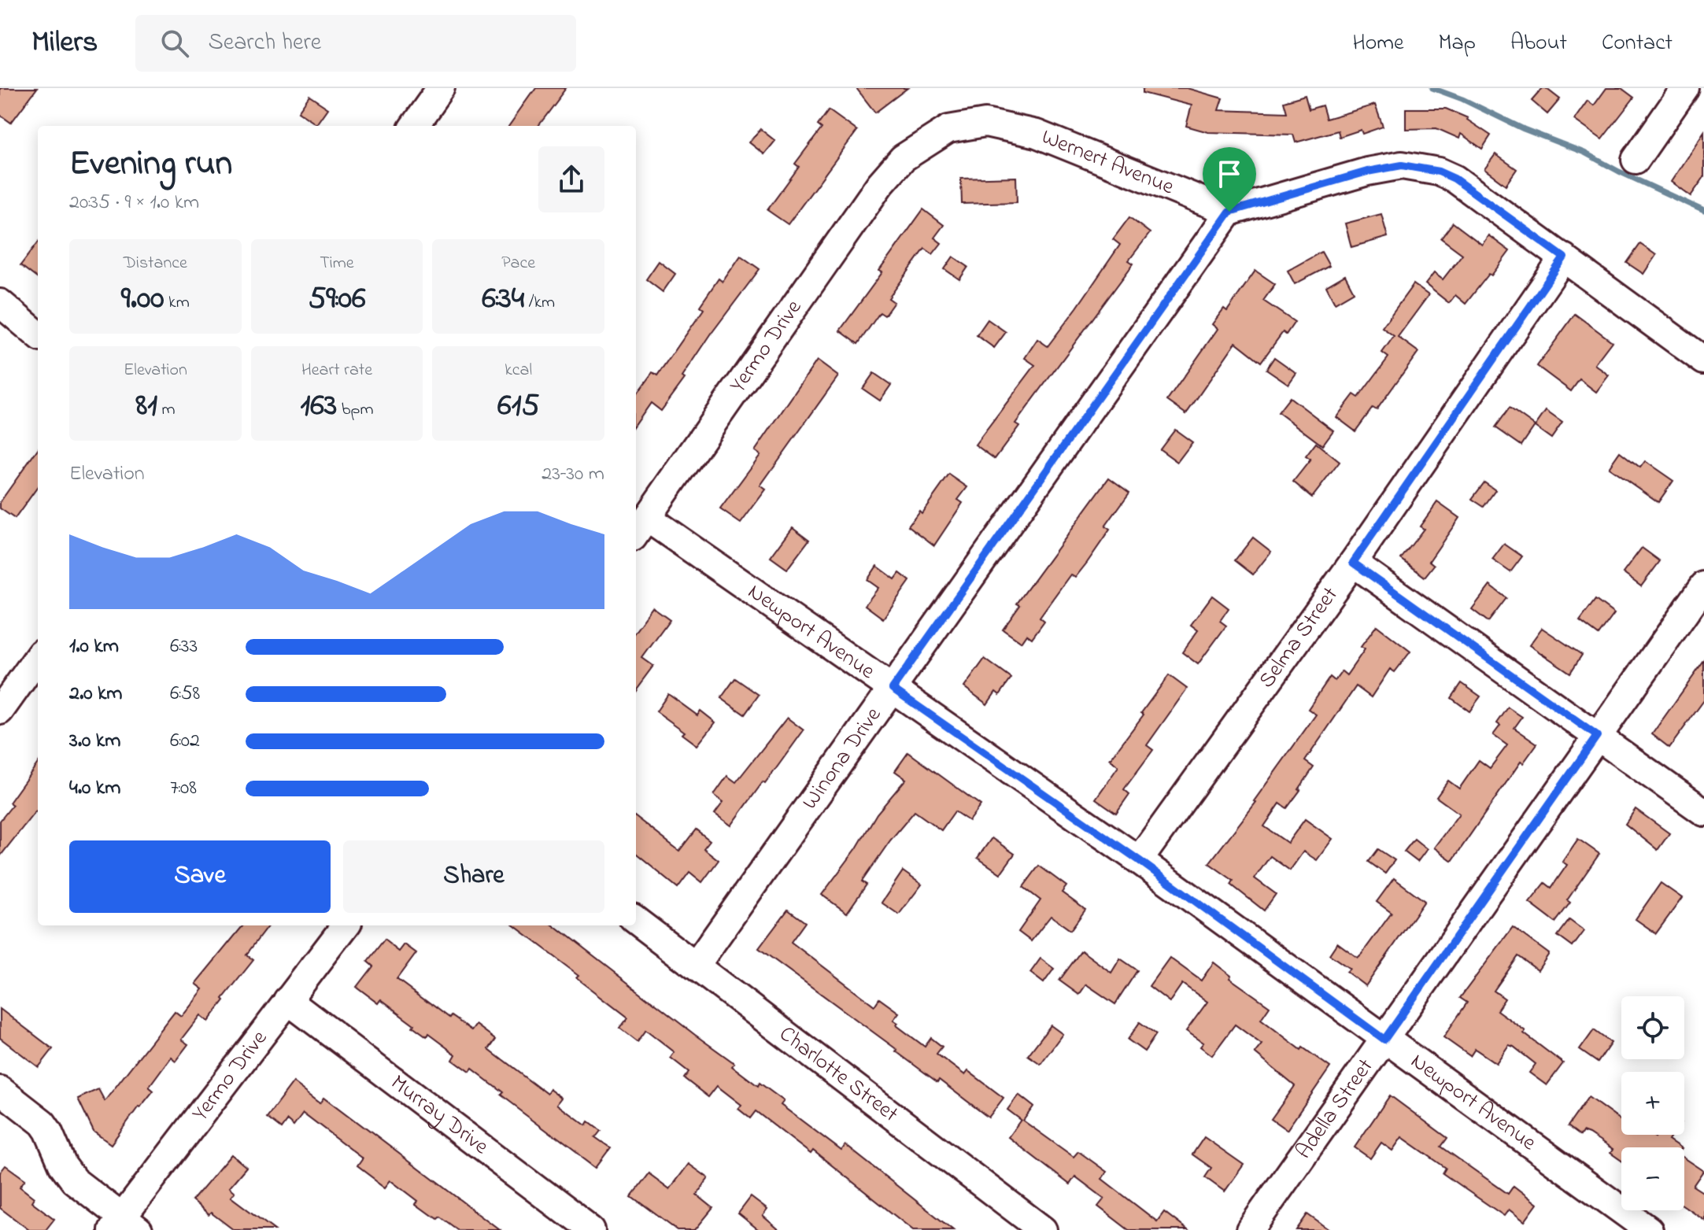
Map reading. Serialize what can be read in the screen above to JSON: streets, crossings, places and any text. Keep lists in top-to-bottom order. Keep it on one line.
{"streets":{"street":["Wernert Avenue","Yermo Drive","Newport Avenue","Selma Street","Winona Drive","Charlotte Street","Adella Street","Murray Drive"]},"crossings":[["Wernert Avenue","Yermo Drive"],["Wernert Avenue","Winona Drive"],["Yermo Drive","Newport Avenue"],["Yermo Drive","Murray Drive"],["Newport Avenue","Selma Street"],["Newport Avenue","Winona Drive"],["Newport Avenue","Adella Street"],["Winona Drive","Charlotte Street"]],"page":{"header":"Milers","search":"Search here","nav":["Home","Map","About","Contact"],"heading":["Evening run","20:35 · 9 × 1.0 km"],"stats":[["Distance","9.00 km"],["Time","59:06"],["Pace","6:34 /km"],["Elevation","81 m"],["Heart rate","163 bpm"],["kcal","615"]],"chart":["Elevation","23–30 m"],"list":[{"name":"1.0 km","note":"6:33"},{"name":"2.0 km","note":"6:58"},{"name":"3.0 km","note":"6:02"},{"name":"4.0 km","note":"7:08"}],"buttons":["Save","Share"],"map_buttons":["+","−"]}}
